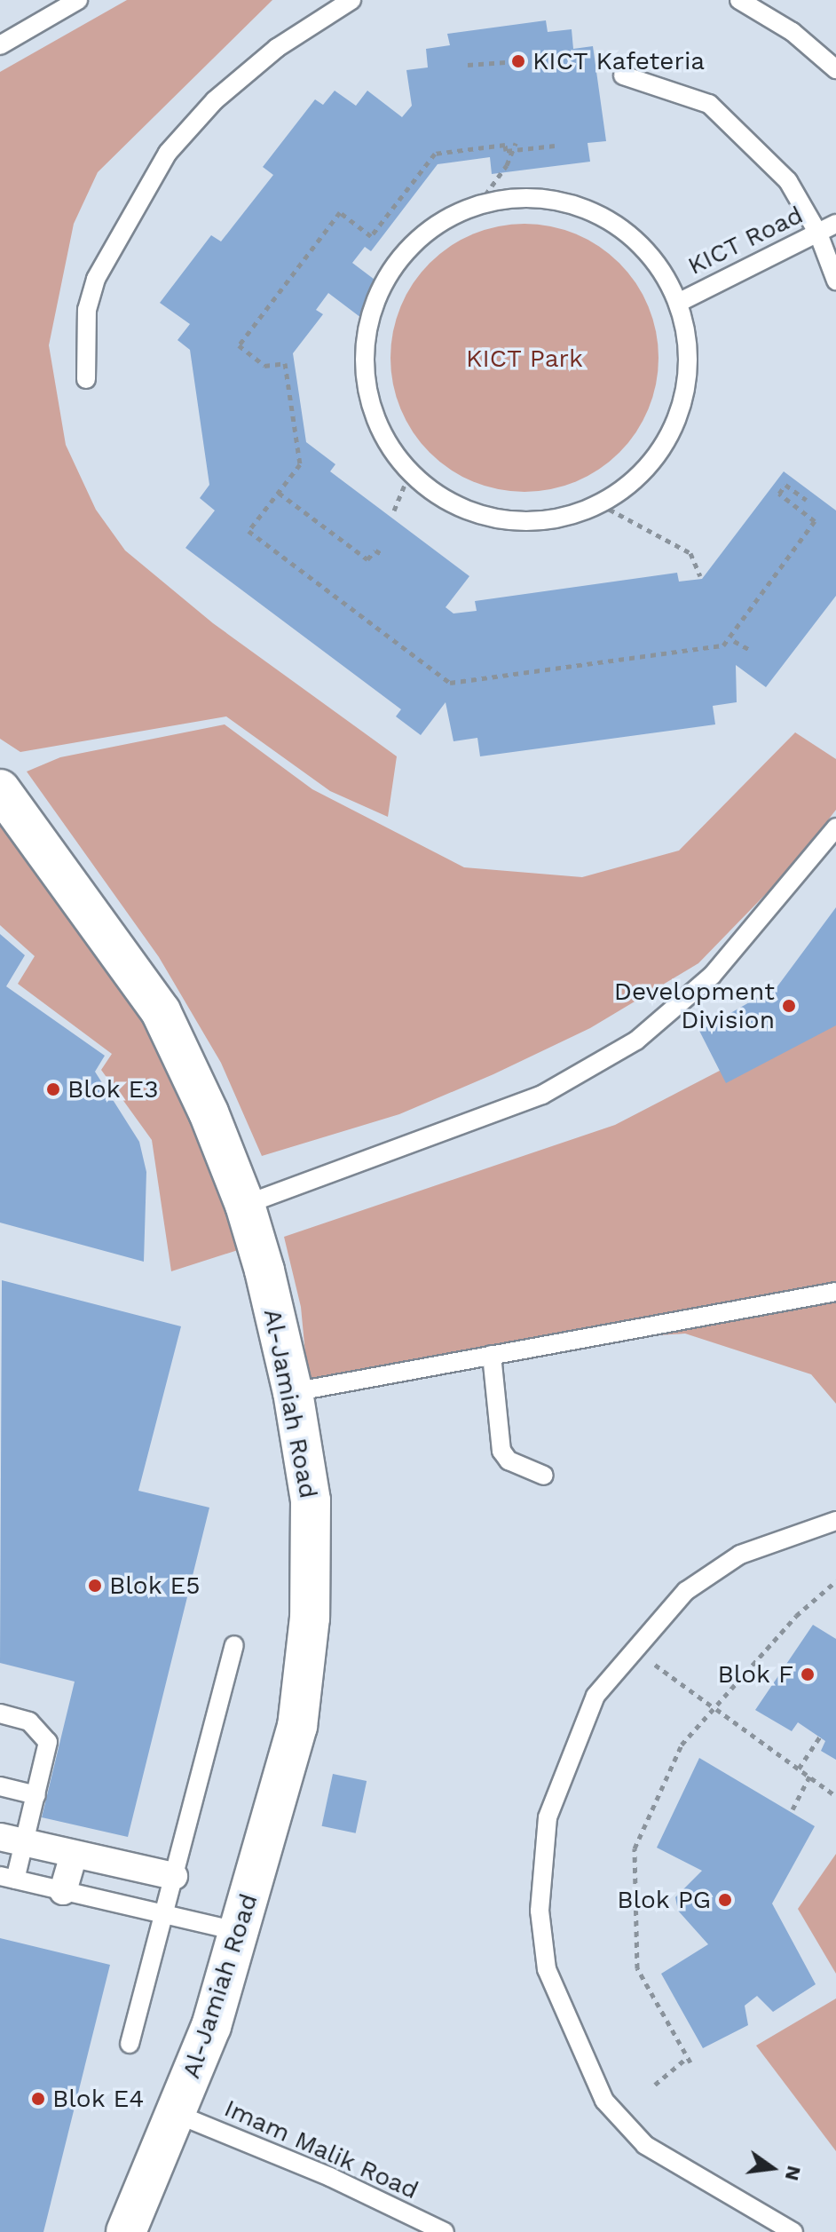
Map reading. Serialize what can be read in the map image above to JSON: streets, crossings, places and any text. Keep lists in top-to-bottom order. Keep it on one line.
{"streets":{"street":["Al-Jamiah Road"],"lane":["KICT Road","Imam Malik Road"]},"crossings":[["Al-Jamiah Road","Imam Malik Road"]],"parks":["KICT Park"],"places":["KICT Kafeteria","Development Division","Blok E3","Blok E5","Blok F","Blok PG","Blok E4"],"north":"right"}
